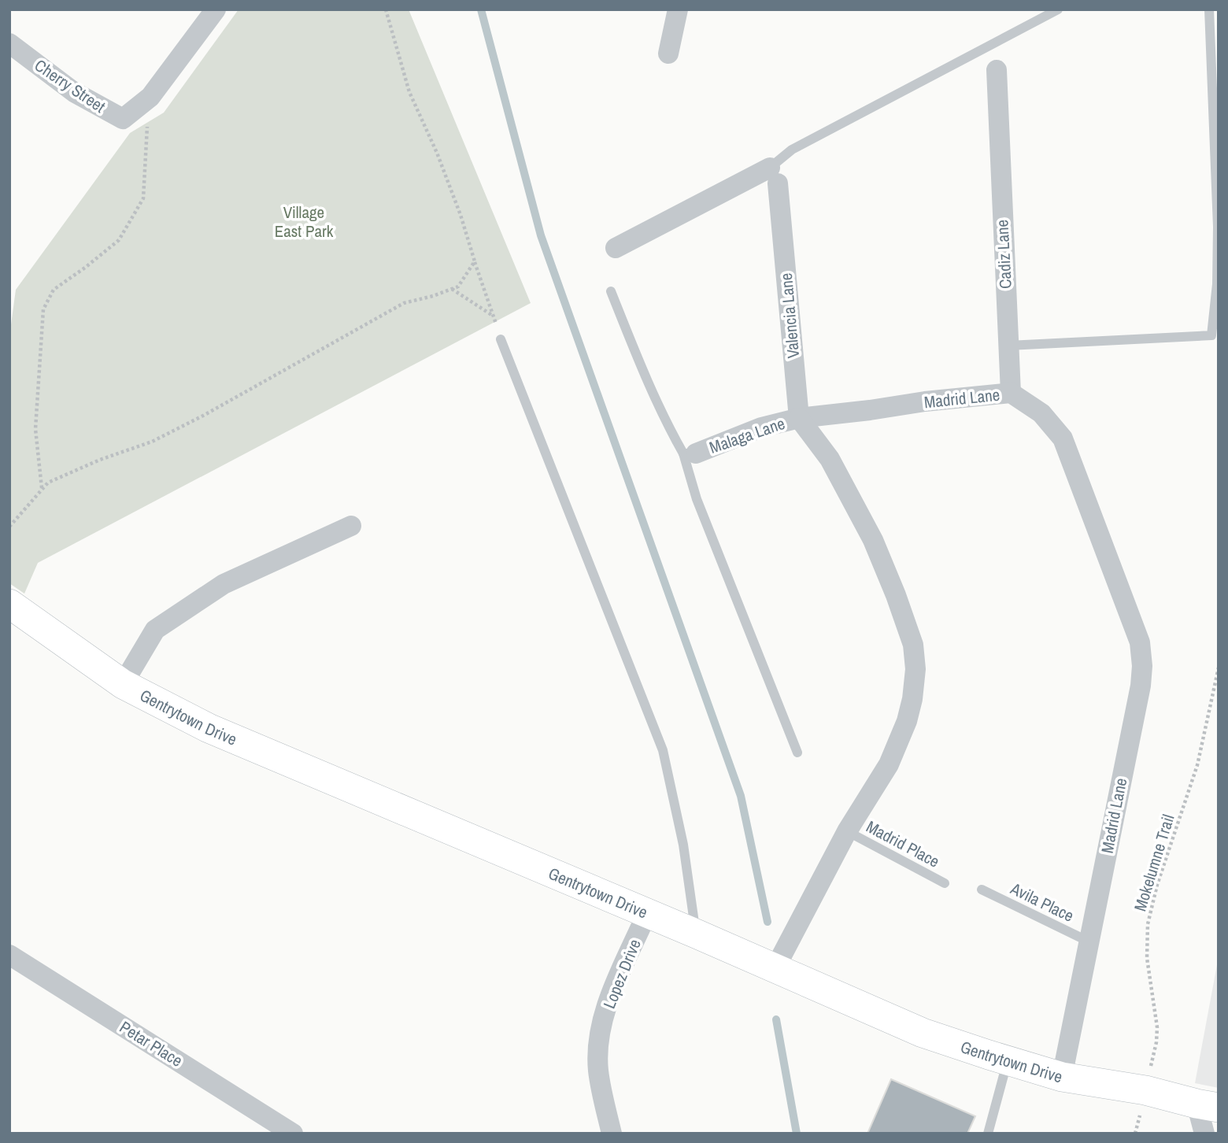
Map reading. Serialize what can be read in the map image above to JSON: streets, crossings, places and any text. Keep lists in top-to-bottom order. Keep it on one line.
{"streets":{"street":["Cherry Street","Cadiz Lane","Valencia Lane","Madrid Lane","Malaga Lane","Gentrytown Drive","Lopez Drive","Petar Place"],"lane":["Madrid Place","Avila Place"],"path":["Mokelumne Trail"]},"crossings":[["Cadiz Lane","Madrid Lane"],["Valencia Lane","Madrid Lane"],["Valencia Lane","Malaga Lane"],["Madrid Lane","Malaga Lane"],["Madrid Lane","Gentrytown Drive"],["Madrid Lane","Avila Place"],["Gentrytown Drive","Mokelumne Trail"],["Gentrytown Drive","Lopez Drive"]],"parks":["Village East Park"]}
